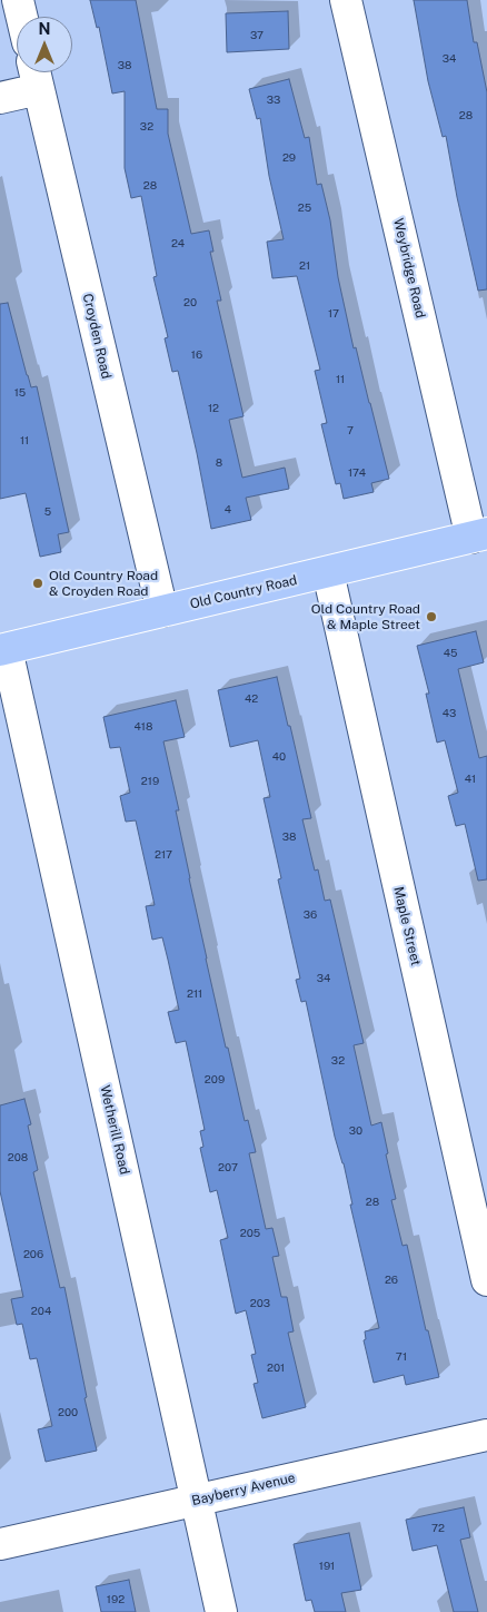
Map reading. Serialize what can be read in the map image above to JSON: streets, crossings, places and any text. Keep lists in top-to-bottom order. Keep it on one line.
{"streets":{"main road":["Old Country Road"],"street":["Weybridge Road","Croyden Road","Maple Street","Wetherill Road","Bayberry Avenue"]},"crossings":[["Weybridge Road","Old Country Road"],["Croyden Road","Old Country Road"],["Old Country Road","Maple Street"],["Old Country Road","Wetherill Road"],["Wetherill Road","Bayberry Avenue"]],"places":["Old Country Road & Croyden Road","Old Country Road & Maple Street"],"house_numbers":["37","34","38","33","28","32","29","28","25","24","21","20","17","16","11","15","12","7","11","8","174","4","5","45","42","43","418","40","41","219","38","217","36","34","211","32","209","30","208","207","28","205","206","26","203","204","71","201","200","72","191","192"],"north":"top"}
